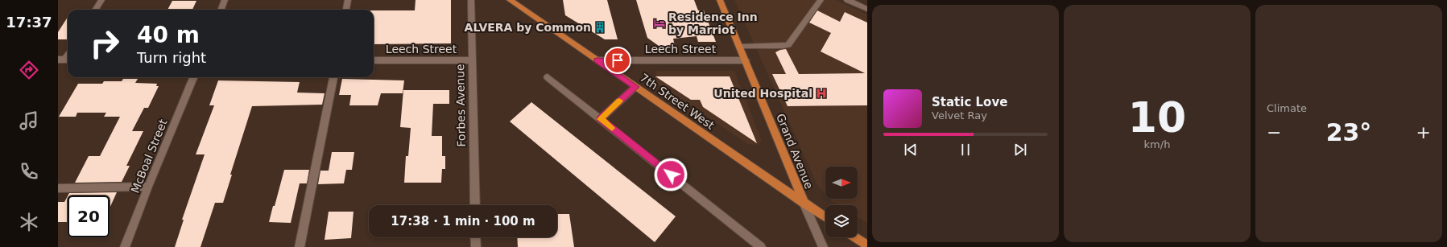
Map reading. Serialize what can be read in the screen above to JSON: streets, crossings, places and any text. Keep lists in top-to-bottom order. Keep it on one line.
{"streets":{"main road":["7th Street West","Grand Avenue"],"street":["Leech Street","Forbes Avenue","McBoal Street"]},"crossings":[["Leech Street","7th Street West"],["Leech Street","Forbes Avenue"],["Leech Street","Grand Avenue"],["7th Street West","Grand Avenue"]],"places":{"hotel":["Residence Inn by Marriot"],"building":["ALVERA by Common"],"hospital":["United Hospital"]},"north":"right","page":{"tabs":"17:37","tile":[["10","km/h"],"Climate"],"turn":["40 m","Turn right"],"song":["Static Love","Velvet Ray"],"heat":["−","23°","+"],"limit":"20","trip":"17:38 · 1 min · 100 m"}}
